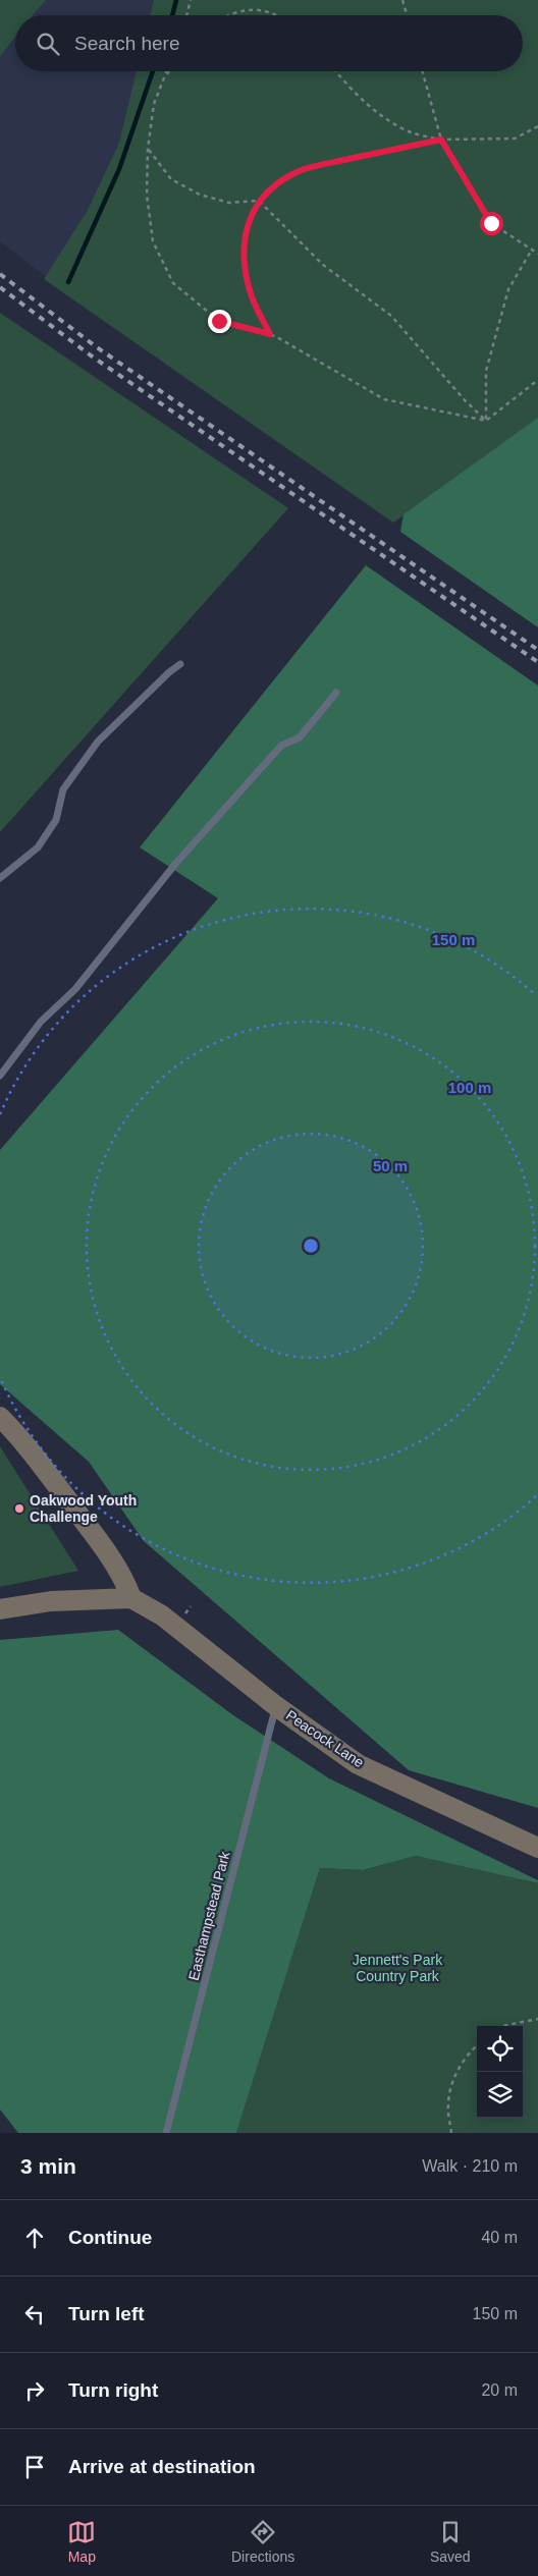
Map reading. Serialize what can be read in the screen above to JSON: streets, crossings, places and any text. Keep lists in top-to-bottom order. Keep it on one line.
{"streets":{"street":["Peacock Lane"],"lane":["Easthampstead Park"]},"crossings":[["Peacock Lane","Easthampstead Park"]],"parks":["Jennett's Park Country Park"],"places":["Oakwood Youth Challenge"],"page":{"search":"Search here","heading":["3 min","Walk · 210 m"],"list":[["Continue","40 m"],["Turn left","150 m"],["Turn right","20 m"],"Arrive at destination"],"nav":["Map","Directions","Saved"]},"rings":["150 m","100 m","50 m"]}
